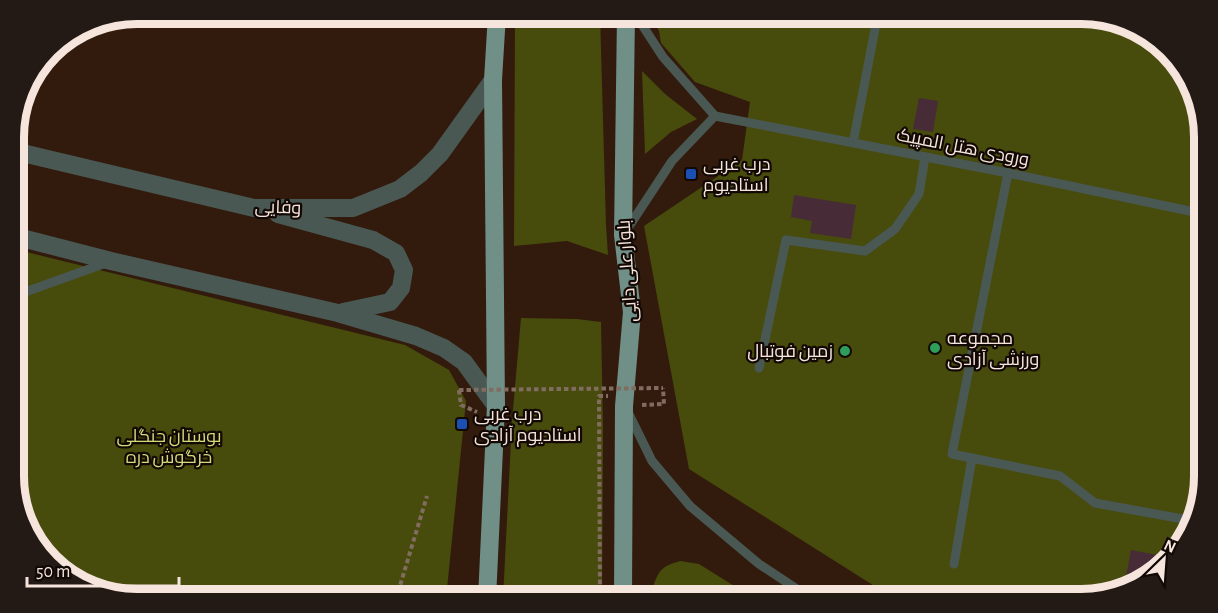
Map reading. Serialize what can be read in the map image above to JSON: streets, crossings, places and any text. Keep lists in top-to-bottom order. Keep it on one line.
{"streets":{"main road":["بلوار علی دایی"],"street":["وفایی"],"lane":["ورودی هتل المپیک"]},"parks":["بوستان جنگلی خرگوش دره"],"places":{"transit":["درب غربی استادیوم","درب غربی استادیوم آزادی"],"other":["مجموعه ورزشی آزادی","زمین فوتبال"]},"scale_bar":"50 m","north":"top right"}
